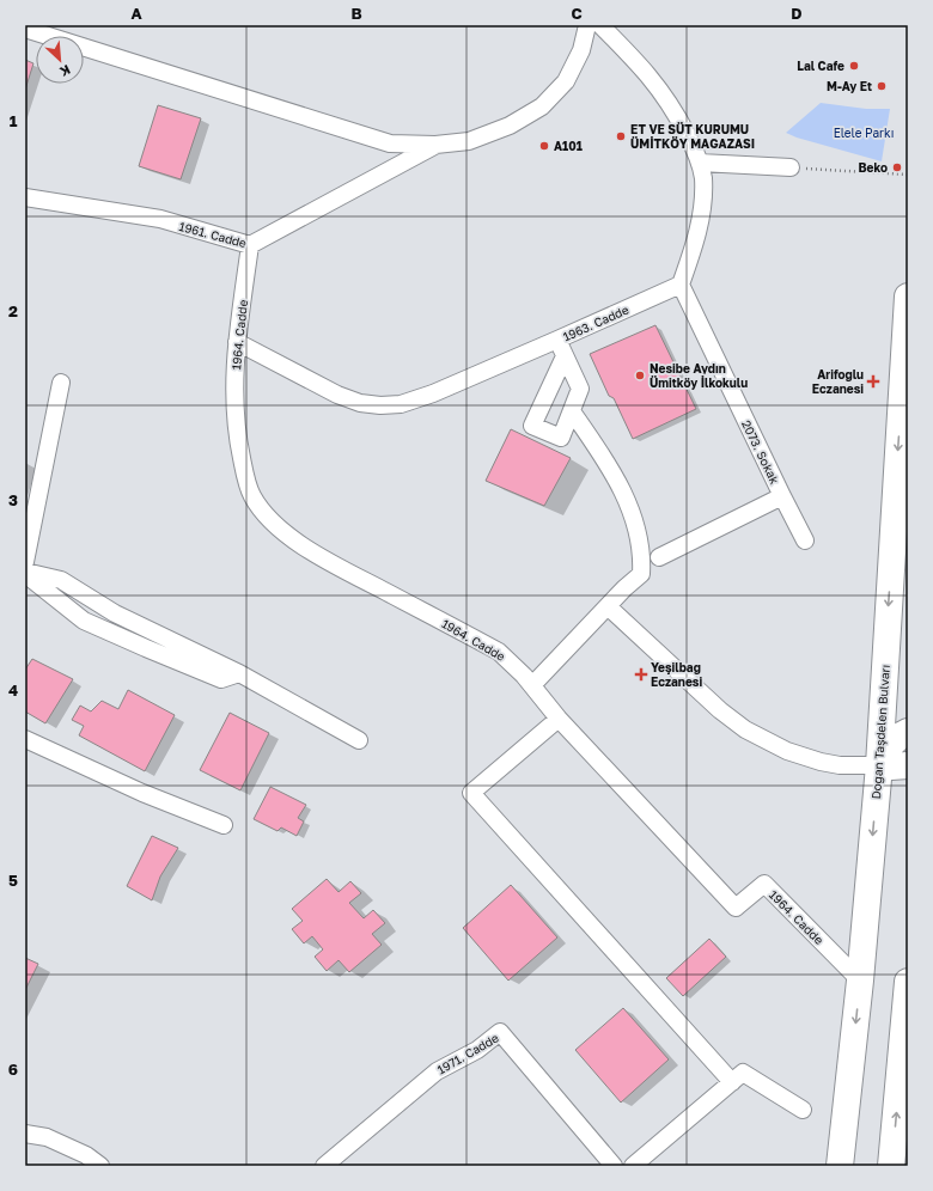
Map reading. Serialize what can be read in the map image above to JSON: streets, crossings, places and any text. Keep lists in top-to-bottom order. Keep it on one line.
{"streets":{"main road":["Doğan Taşdelen Bulvarı"],"street":["1961. Cadde","1963. Cadde","1964. Cadde","2073. Sokak","1971. Cadde"]},"crossings":[["1961. Cadde","1964. Cadde"],["1963. Cadde","1964. Cadde"],["1963. Cadde","2073. Sokak"],["1964. Cadde","Doğan Taşdelen Bulvarı"]],"one_way":["Doğan Taşdelen Bulvarı"],"parks":["Elele Parkı"],"places":{"other":["Lal Cafe","M-Ay Et","ET VE SÜT KURUMU ÜMİTKÖY MAĞAZASI","A101","Beko","Nesibe Aydın Ümitköy İlkokulu"],"health":["Arifoğlu Eczanesi","Yeşilbağ Eczanesi"]},"north":"bottom right","grid":{"columns":["A","B","C","D"],"rows":["1","2","3","4","5","6"]}}
